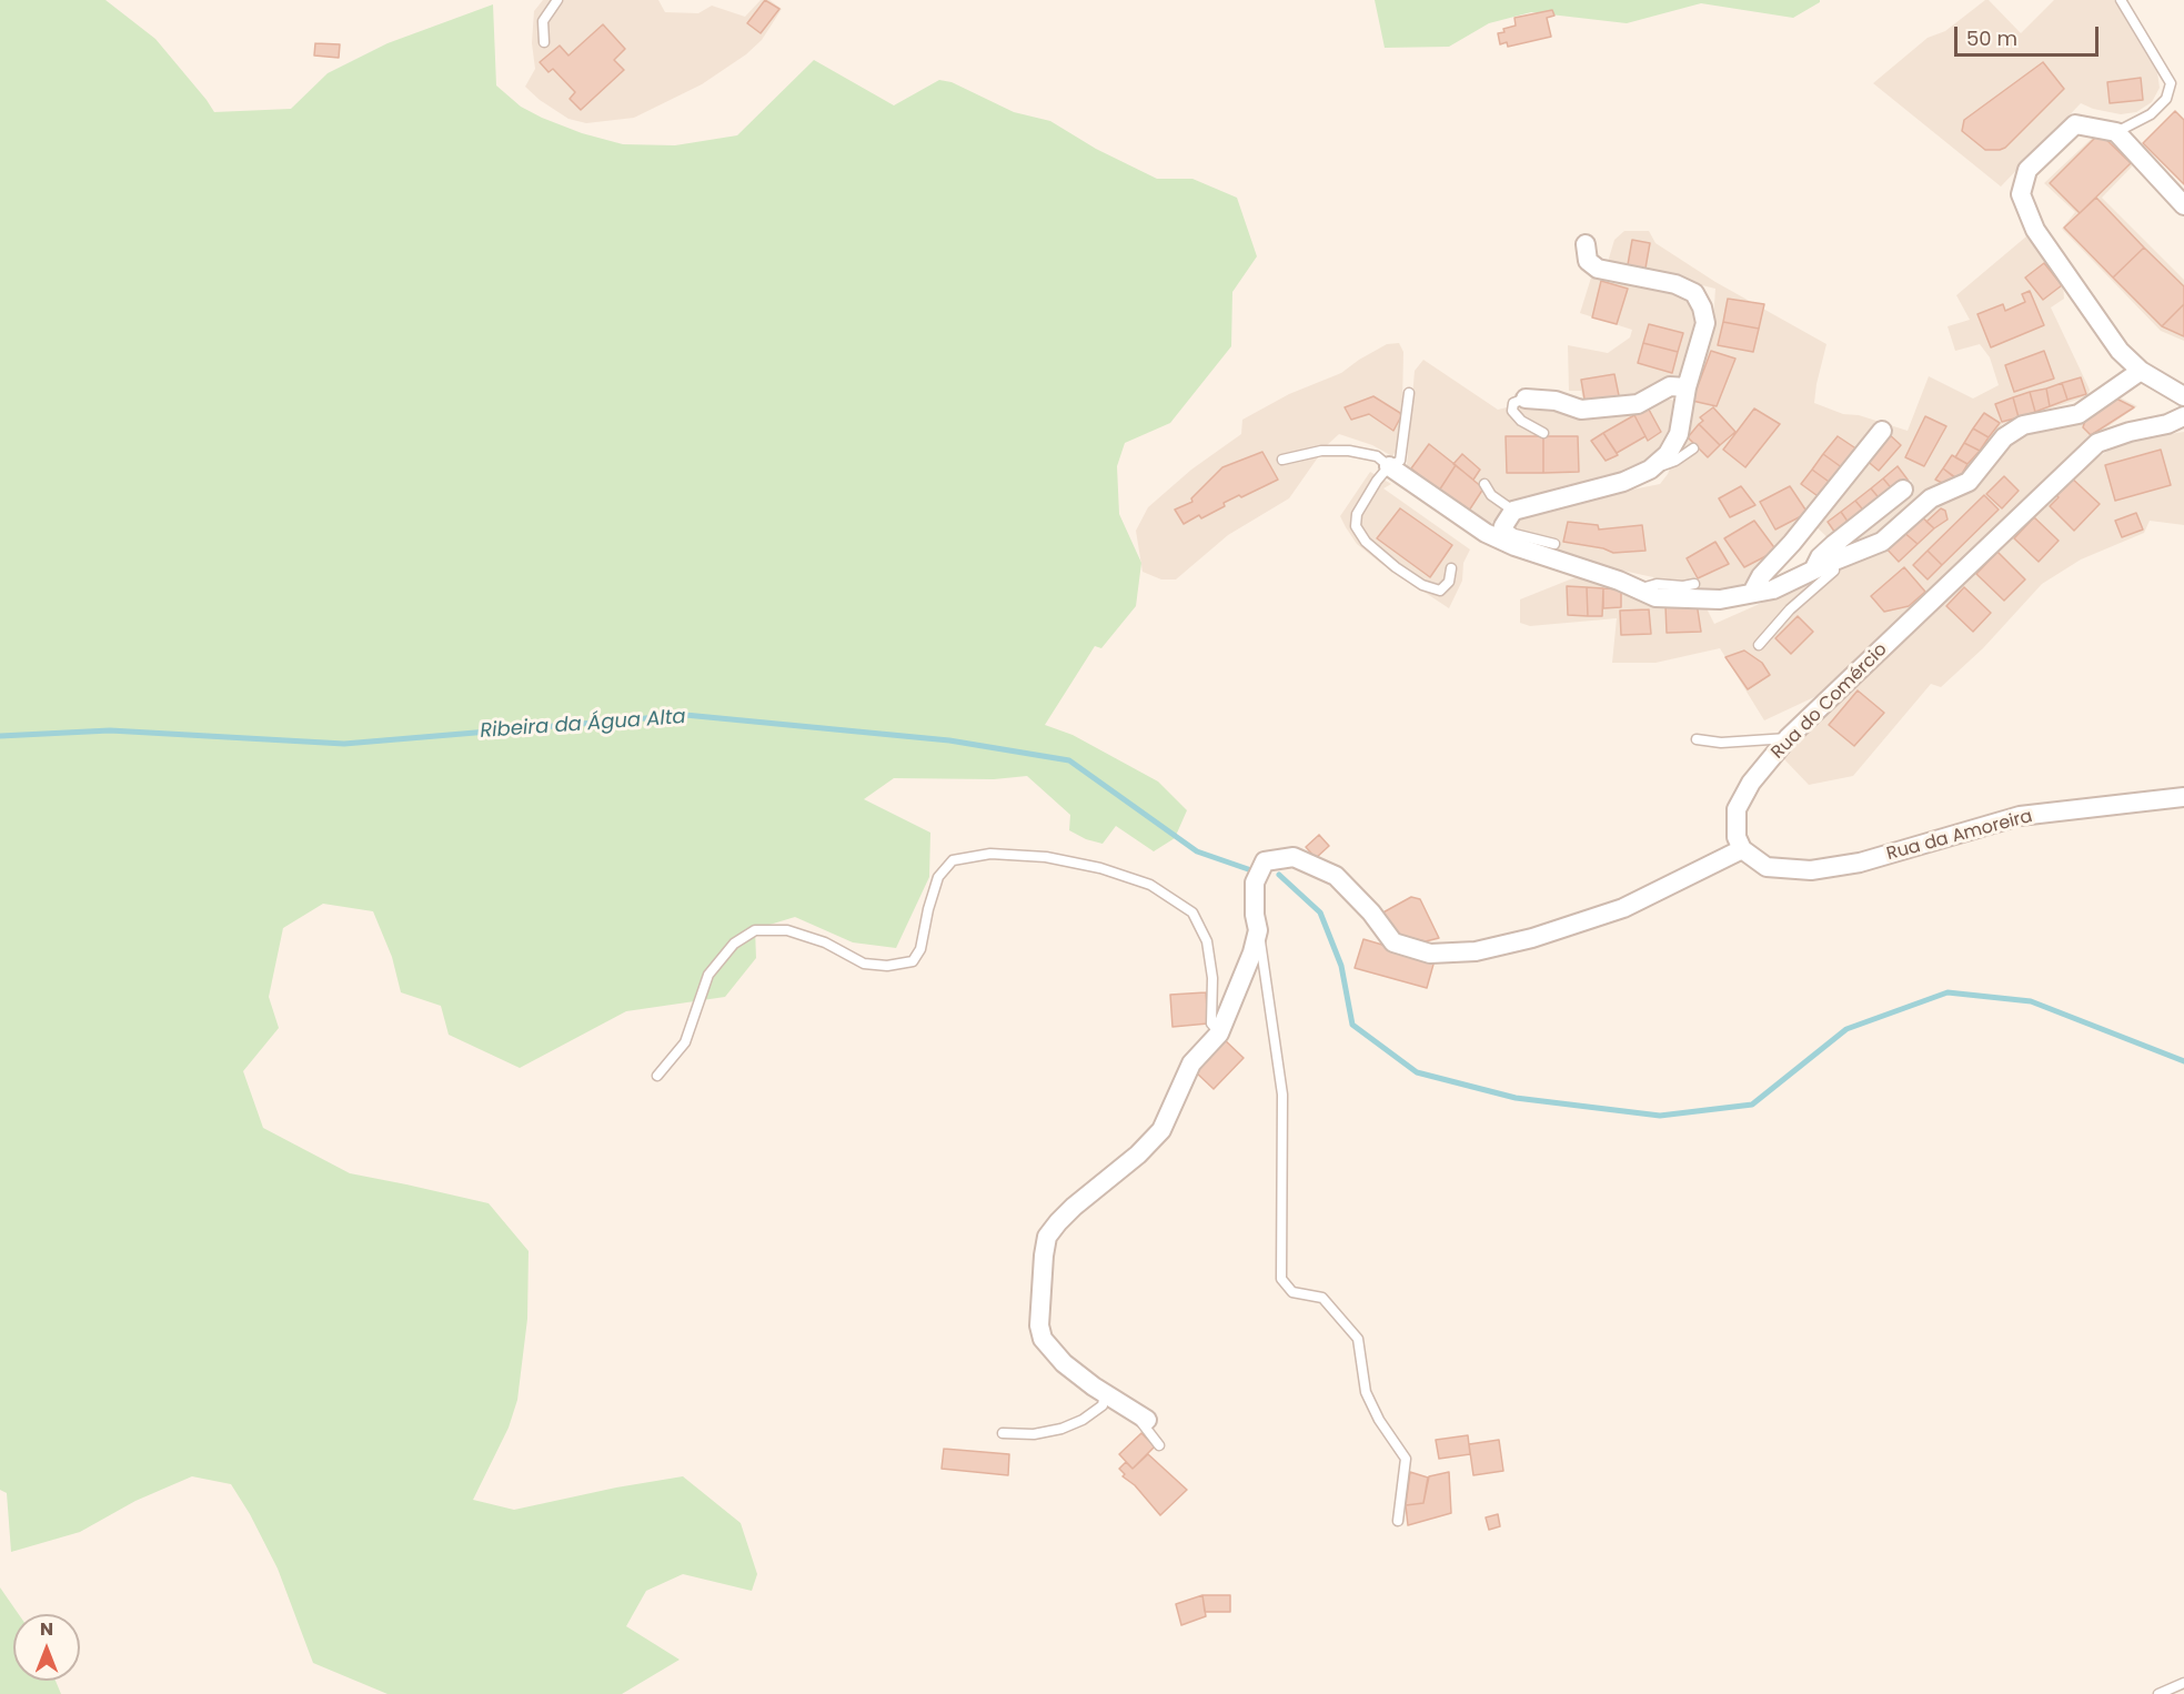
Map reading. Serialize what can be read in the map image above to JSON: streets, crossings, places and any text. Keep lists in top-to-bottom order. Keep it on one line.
{"streets":{"street":["Rua do Comércio","Rua da Amoreira"]},"crossings":[["Rua do Comércio","Rua da Amoreira"]],"water":["Ribeira da Água Alta"],"scale_bar":"50 m","north":"top"}
